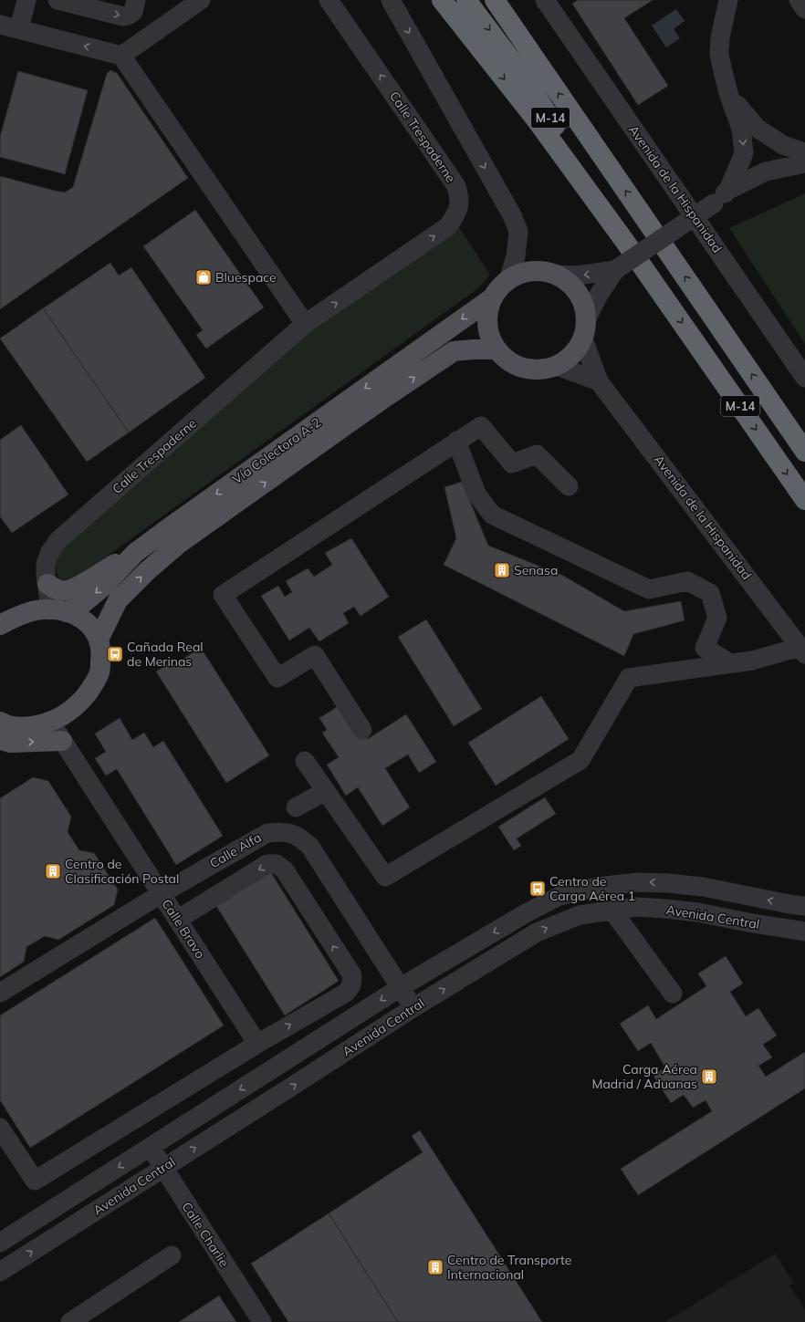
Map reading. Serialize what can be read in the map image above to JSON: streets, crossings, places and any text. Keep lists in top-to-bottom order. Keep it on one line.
{"streets":{"highway":["M-14"],"main road":["Vía Colectora A-2"],"street":["Calle Trespaderne","Avenida de la Hispanidad","Calle Alfa","Avenida Central","Calle Bravo","Calle Charlie"]},"crossings":[["Calle Trespaderne","Vía Colectora A-2"],["Avenida de la Hispanidad","Vía Colectora A-2"],["Calle Alfa","Avenida Central"],["Calle Alfa","Calle Bravo"],["Avenida Central","Calle Charlie"]],"places":{"shop":["Bluespace"],"building":["Senasa","Centro de Clasificación Postal","Carga Aérea Madrid / Aduanas","Centro de Transporte Internacional"],"bus stop":["Cañada Real de Merinas","Centro de Carga Aérea 1"]}}
